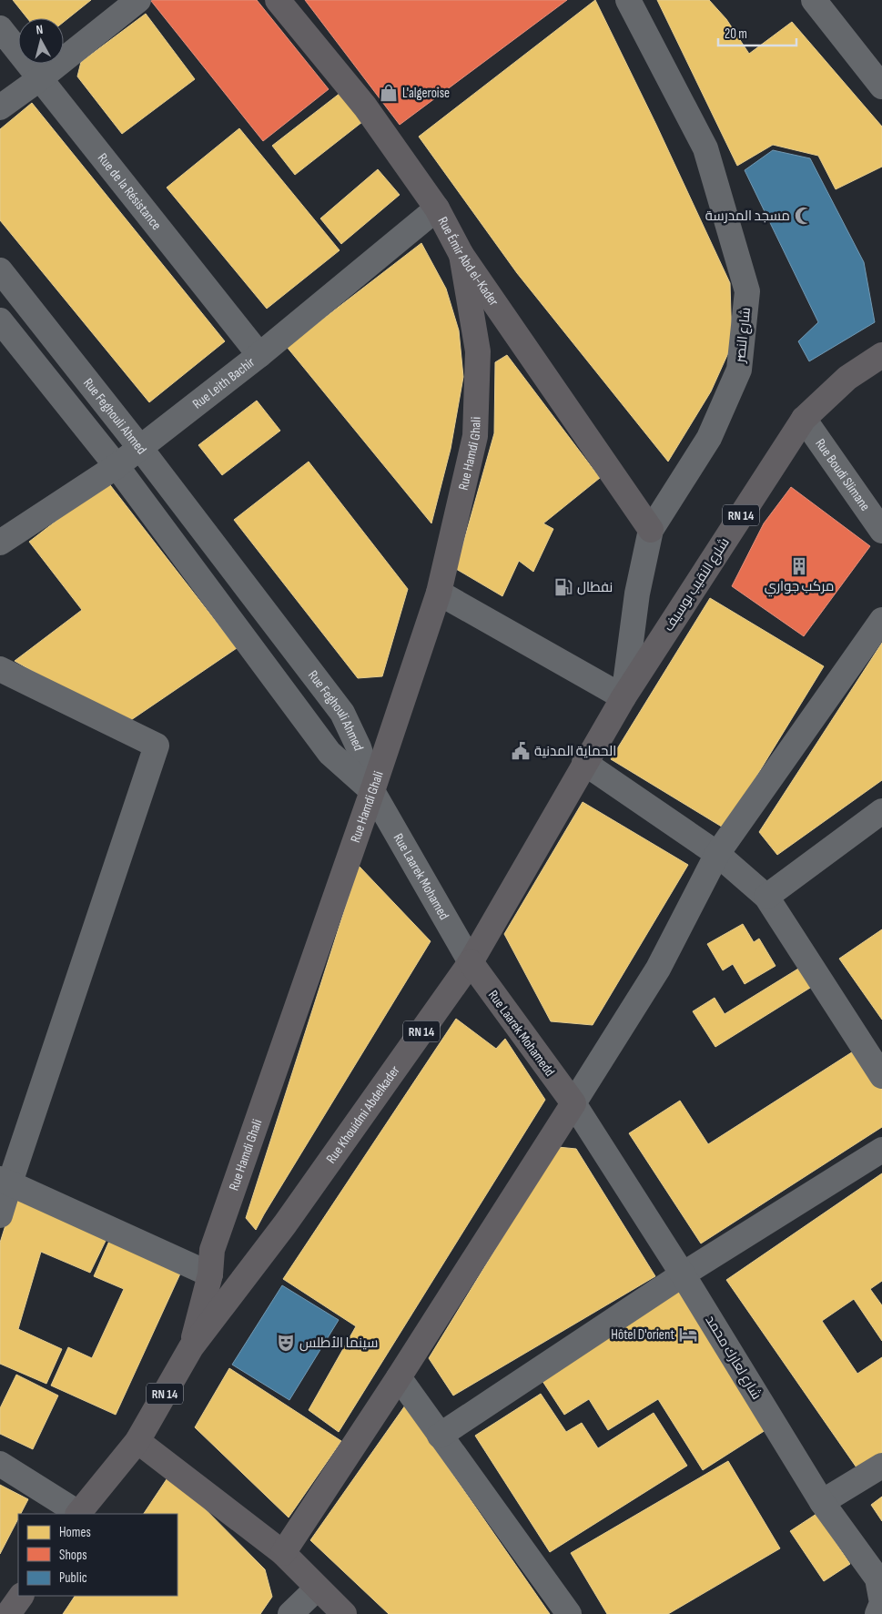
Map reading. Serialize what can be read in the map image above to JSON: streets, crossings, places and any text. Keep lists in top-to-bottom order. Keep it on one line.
{"streets":{"main road":["Rue Émir Abd el-Kader","Rue Hamdi Ghali","RN 14","شلرع النقيب بوسيف","Rue Laarek Mohamedd","Rue Khouidmi Abdelkader"],"street":["Rue de la Résistance","شارع النصر","Rue Leith Bachir","Rue Feghouli Ahmed","Rue Boudi Slimane","Rue Laarek Mohamed","شارع لعارك محمد"]},"crossings":[["Rue de la Résistance","Rue Leith Bachir"],["Rue Émir Abd el-Kader","شارع النصر"],["Rue Émir Abd el-Kader","Rue Leith Bachir"],["Rue Émir Abd el-Kader","Rue Hamdi Ghali"],["شارع النصر","شلرع النقيب بوسيف"],["شارع النصر","Rue Khouidmi Abdelkader"],["Rue Leith Bachir","Rue Feghouli Ahmed"],["Rue Feghouli Ahmed","Rue Hamdi Ghali"],["Rue Feghouli Ahmed","Rue Laarek Mohamed"],["Rue Hamdi Ghali","Rue Laarek Mohamed"],["Rue Hamdi Ghali","Rue Khouidmi Abdelkader"],["Rue Boudi Slimane","شلرع النقيب بوسيف"],["شلرع النقيب بوسيف","Rue Khouidmi Abdelkader"],["Rue Laarek Mohamed","Rue Laarek Mohamedd"],["Rue Laarek Mohamed","Rue Khouidmi Abdelkader"],["Rue Laarek Mohamedd","Rue Khouidmi Abdelkader"],["Rue Laarek Mohamedd","شارع لعارك محمد"]],"places":{"shop":["L'algeroise"],"mosque":["مسجد المدرسة"],"building":["مركب جواري"],"fuel station":["نفطال"],"public building":["الحماية المدنية"],"hotel":["Hôtel D'orient"],"theatre":["سينما الأطلس"]},"legend":["Homes","Shops","Public"],"scale_bar":"20 m","north":"top"}
